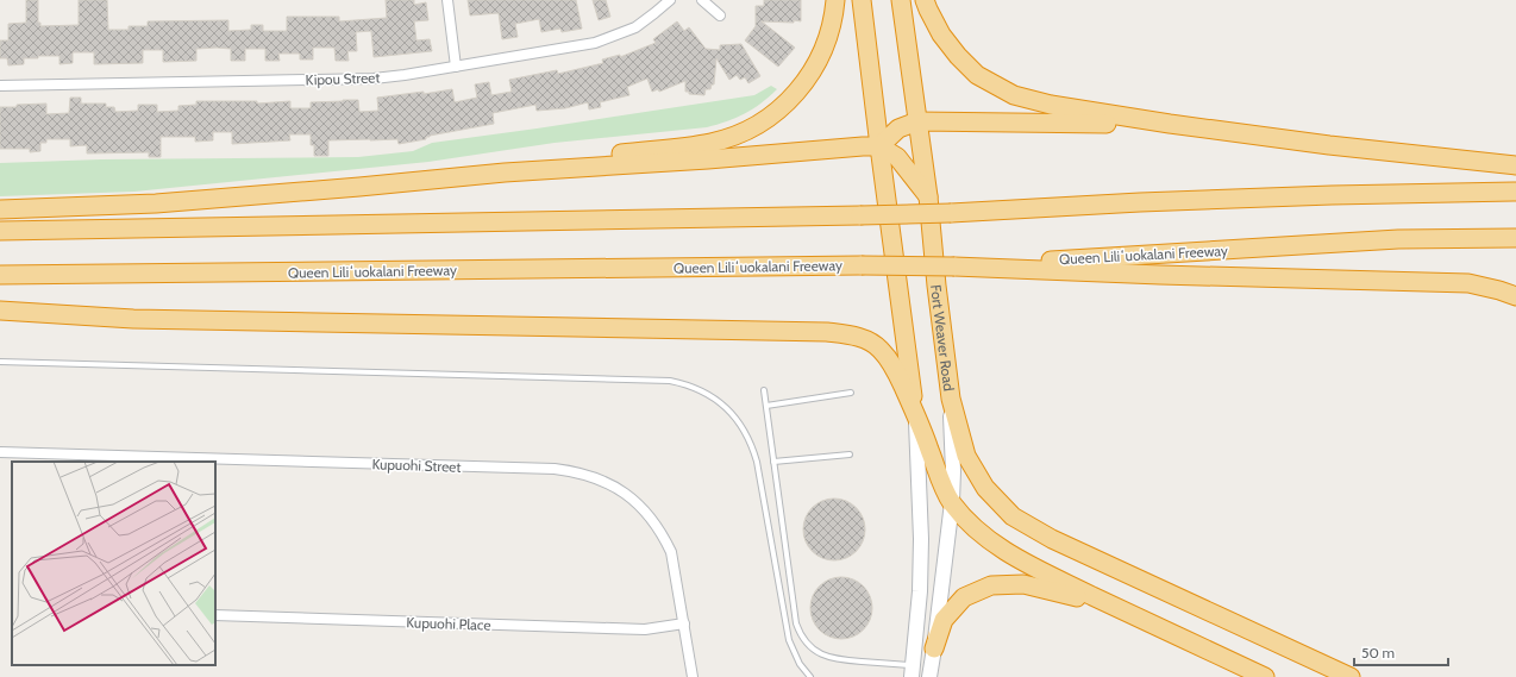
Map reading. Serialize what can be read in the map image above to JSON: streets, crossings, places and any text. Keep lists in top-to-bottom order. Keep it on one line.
{"streets":{"highway":["Queen Liliʻuokalani Freeway","Fort Weaver Road"],"street":["Kipou Street","Kupuohi Street","Kupuohi Place"]},"crossings":[["Kupuohi Street","Kupuohi Place"]],"scale_bar":"50 m"}
